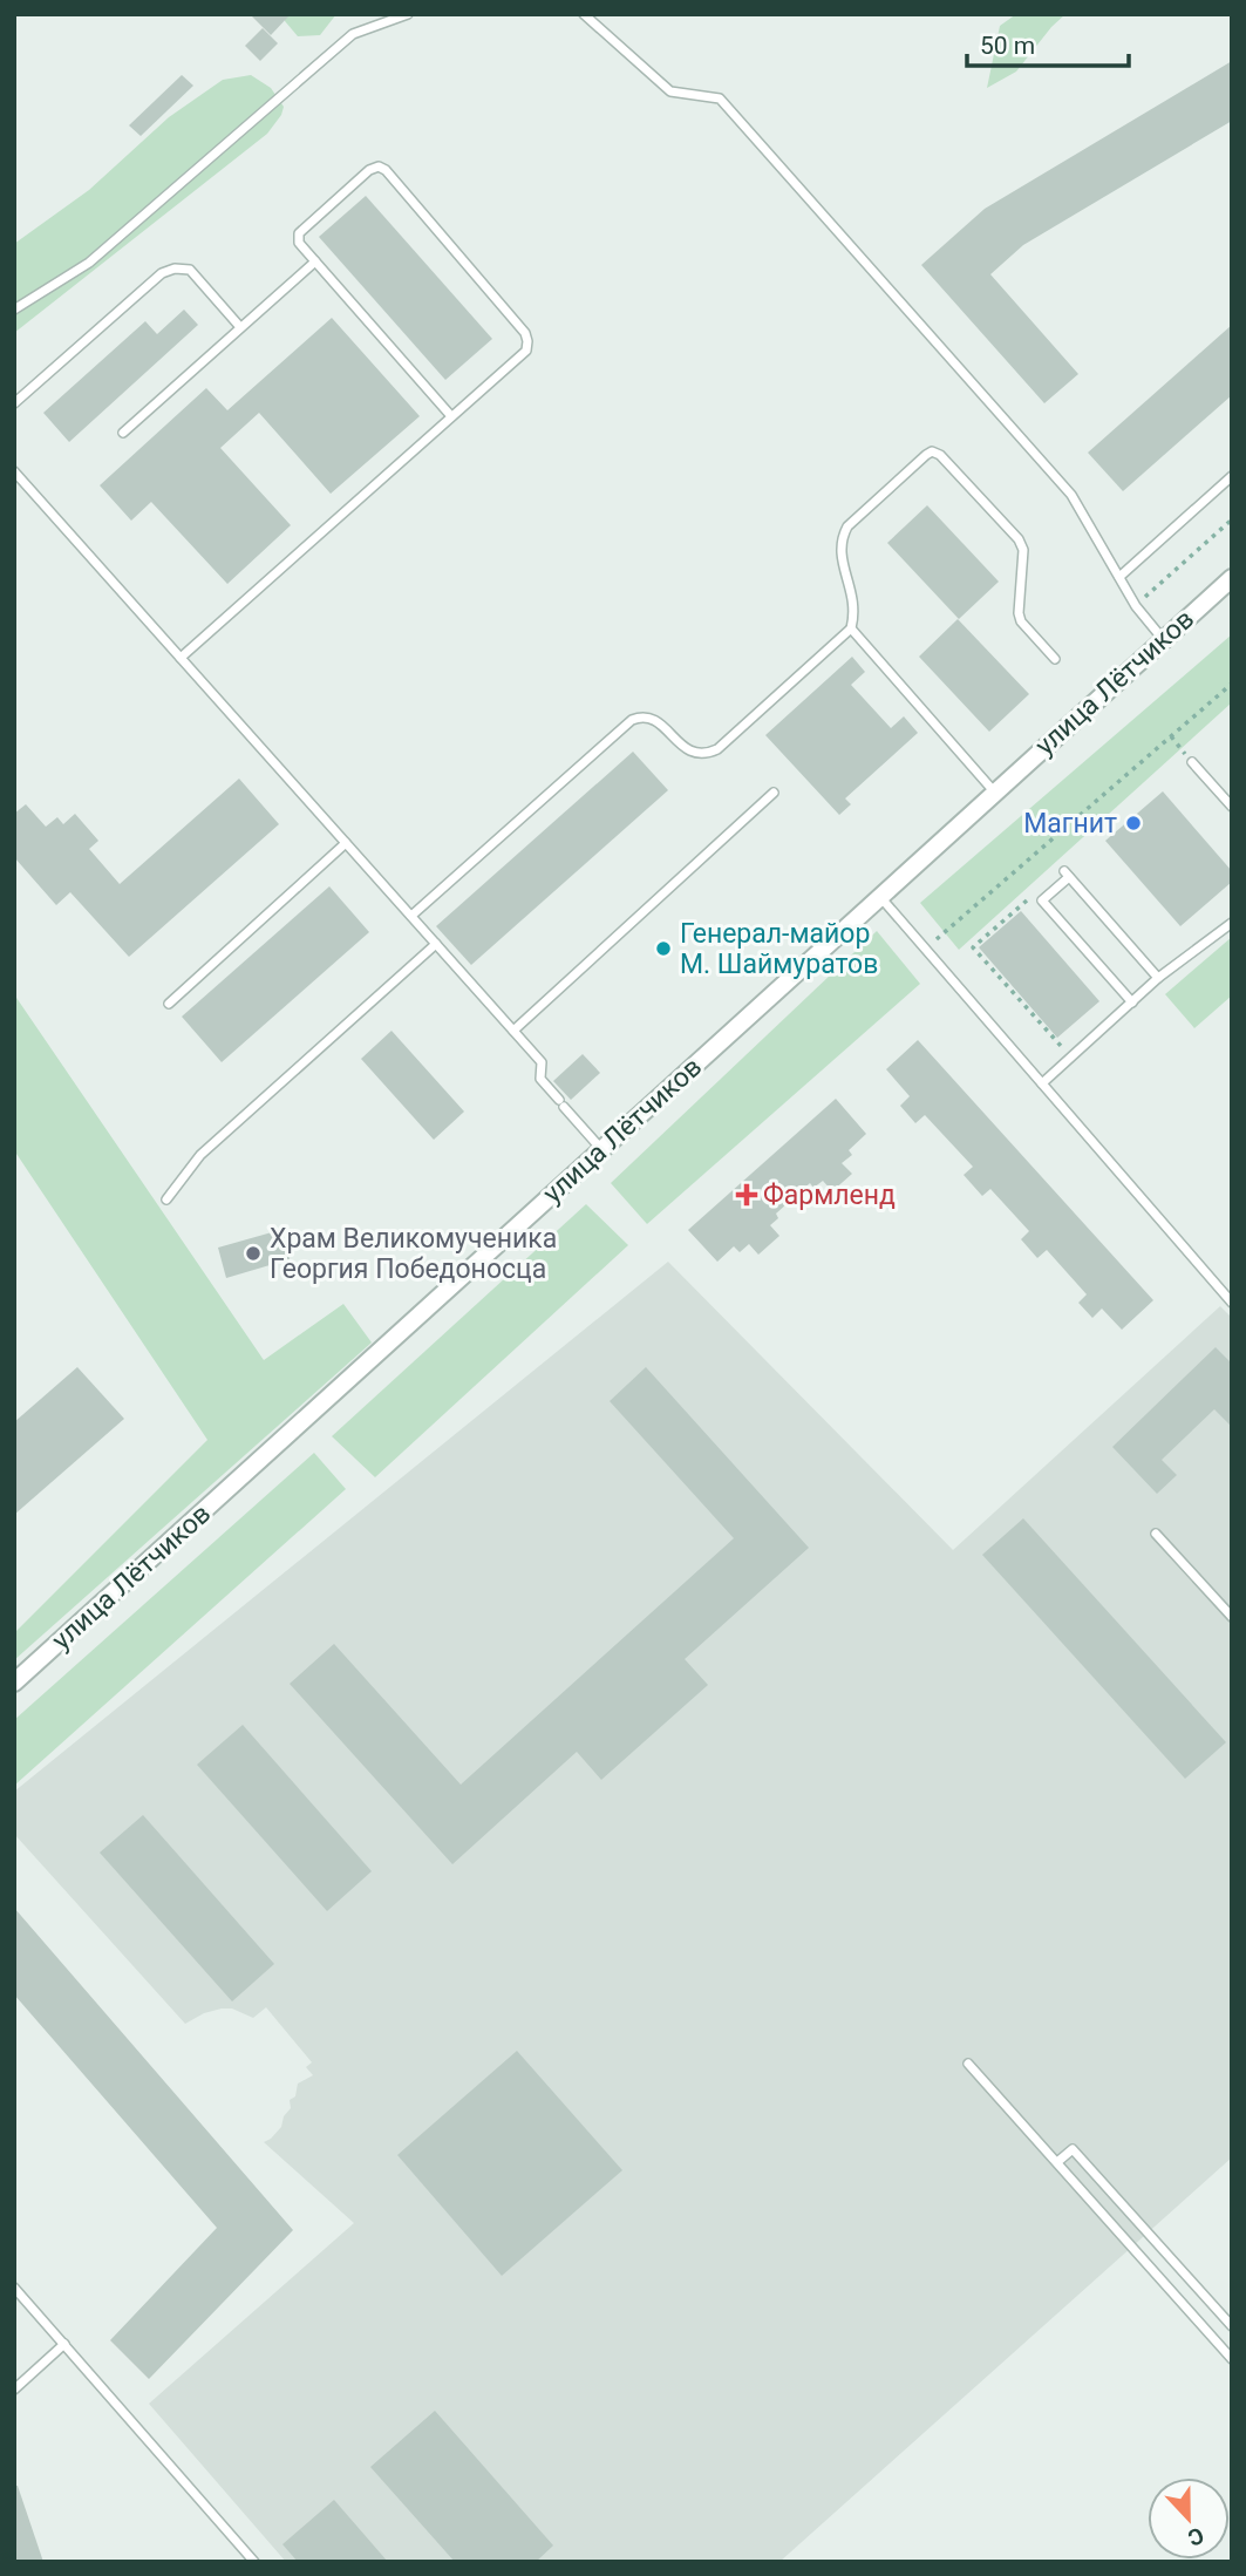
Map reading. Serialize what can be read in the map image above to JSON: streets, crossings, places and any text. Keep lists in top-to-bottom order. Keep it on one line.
{"streets":{"street":["улица Лётчиков"]},"places":{"other":["Магнит","Генерал-майор М. Шаймуратов","Храм Великомученика Георгия Победоносца"],"health":["Фармленд"]},"scale_bar":"50 m","north":"bottom"}
